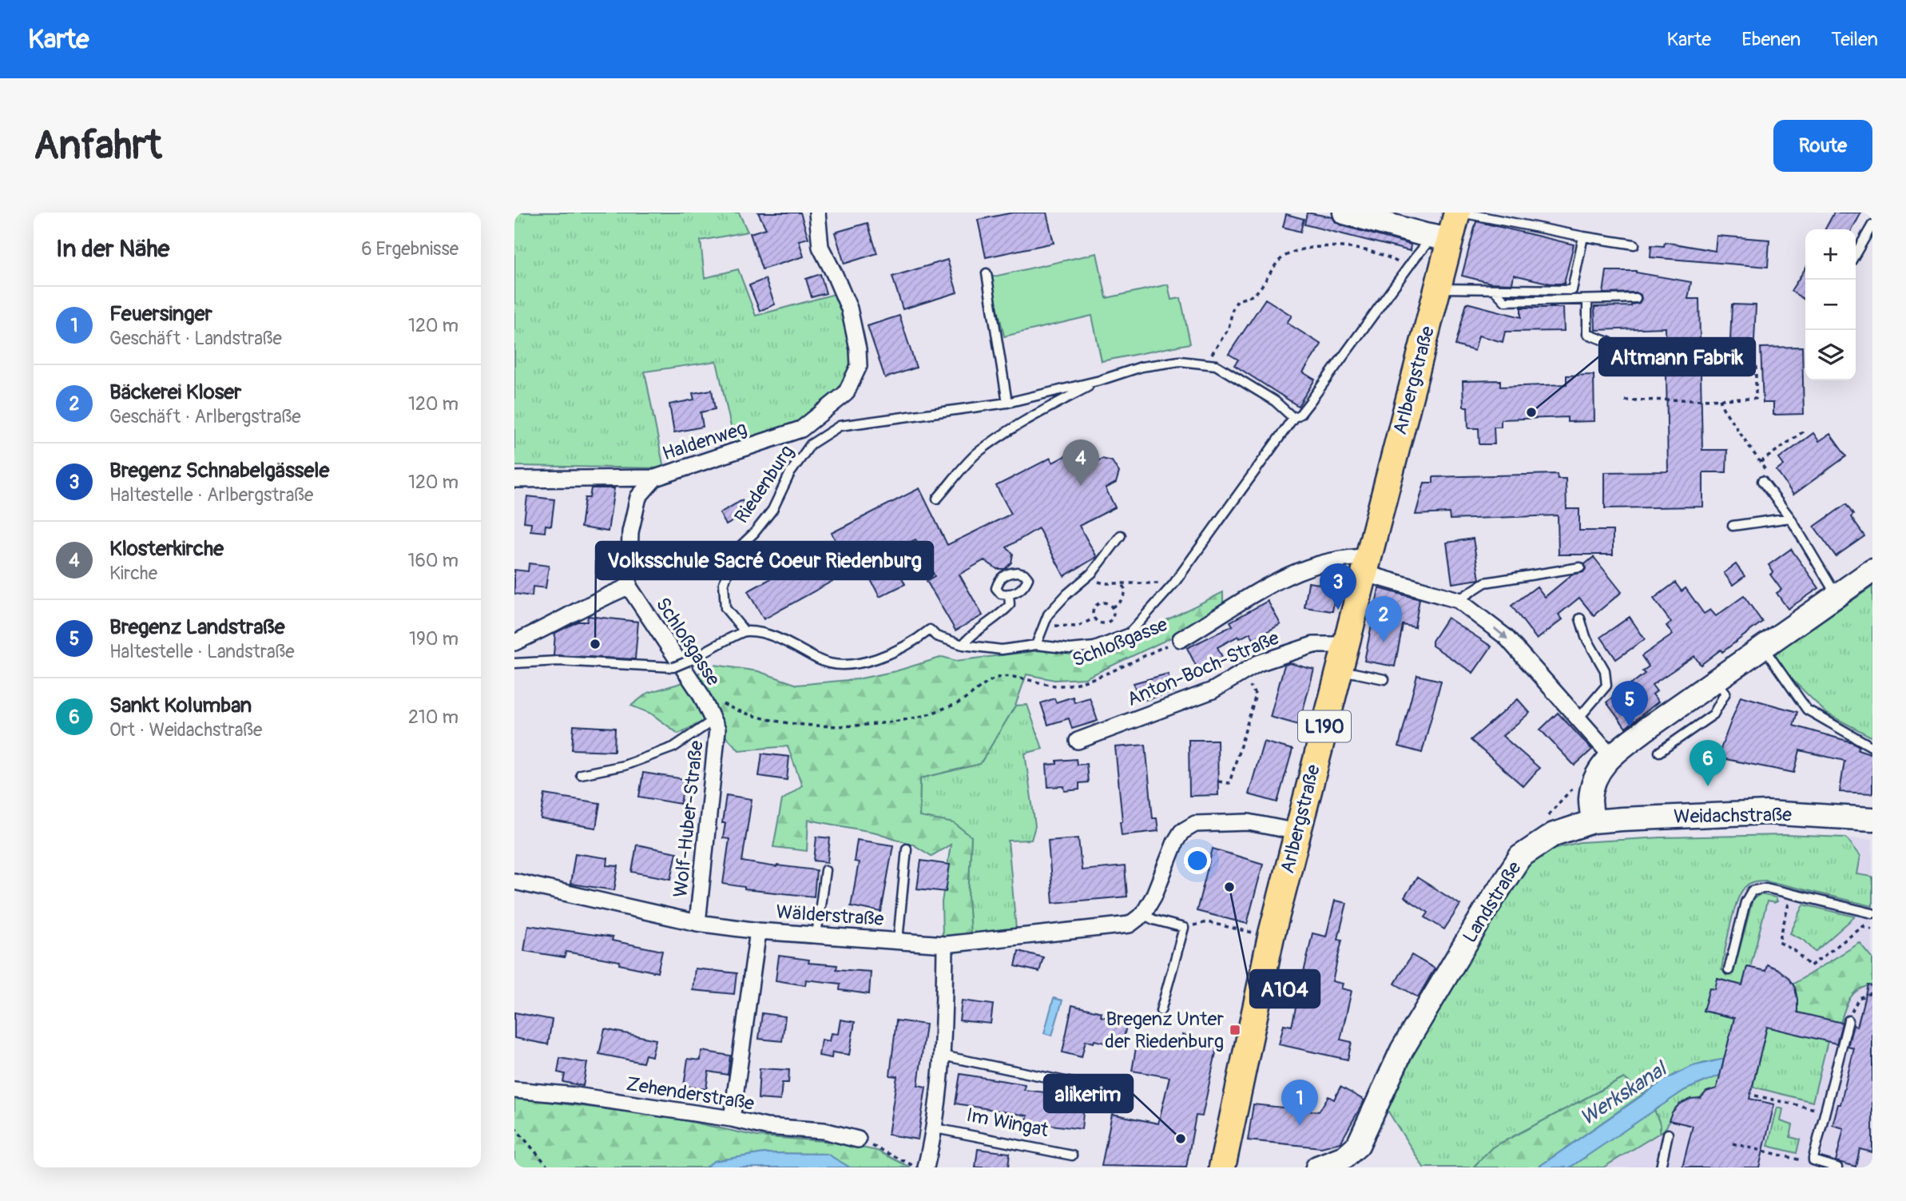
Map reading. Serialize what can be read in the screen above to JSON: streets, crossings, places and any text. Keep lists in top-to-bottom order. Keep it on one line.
{"streets":{"main road":["Arlbergstraße","L190"],"street":["Haldenweg","Schloßgasse","Anton-Boch-Straße","Weidachstraße","Wolf-Huber-Straße","Landstraße","Wälderstraße","Zehenderstraße","Im Wingat"],"lane":["Riedenburg"]},"crossings":[["Arlbergstraße","Schloßgasse"],["Arlbergstraße","Anton-Boch-Straße"],["Haldenweg","Schloßgasse"],["Schloßgasse","Wolf-Huber-Straße"],["Weidachstraße","Landstraße"],["Wolf-Huber-Straße","Wälderstraße"],["Wälderstraße","Im Wingat"]],"water":["Werkskanal"],"places":{"other":["Altmann Fabrik","Volksschule Sacré Coeur Riedenburg","A104","alikerim"],"transit":["Bregenz Unter der Riedenburg"]},"page":{"header":"Karte","nav":["Karte","Ebenen","Teilen"],"buttons":"Route","title":"Anfahrt","heading":["In der Nähe","6 Ergebnisse"],"map_buttons":["+","−"],"list":[{"mark":"1","name":"Feuersinger","note":"Geschäft · Landstraße","value":"120 m"},{"mark":"2","name":"Bäckerei Kloser","note":"Geschäft · Arlbergstraße","value":"120 m"},{"mark":"3","name":"Bregenz Schnabelgässele","note":"Haltestelle · Arlbergstraße","value":"120 m"},{"mark":"4","name":"Klosterkirche","note":"Kirche","value":"160 m"},{"mark":"5","name":"Bregenz Landstraße","note":"Haltestelle · Landstraße","value":"190 m"},{"mark":"6","name":"Sankt Kolumban","note":"Ort · Weidachstraße","value":"210 m"}],"pins":["4","3","2","5","6","1"]}}
